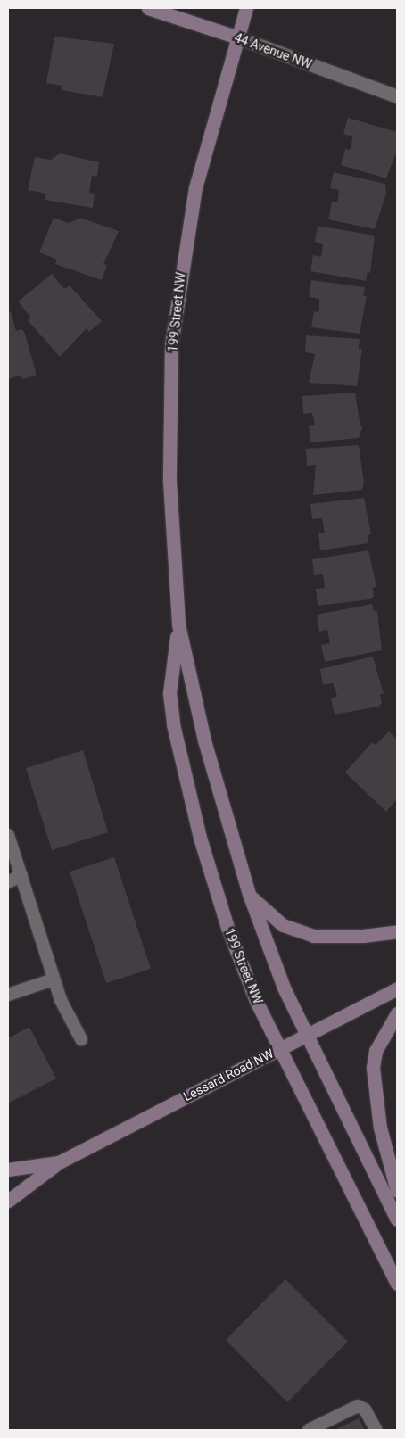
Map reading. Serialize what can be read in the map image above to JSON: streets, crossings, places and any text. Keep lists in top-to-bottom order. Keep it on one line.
{"streets":{"main road":["44 Avenue NW","199 Street NW","Lessard Road NW"]},"crossings":[["44 Avenue NW","199 Street NW"],["199 Street NW","Lessard Road NW"]]}
